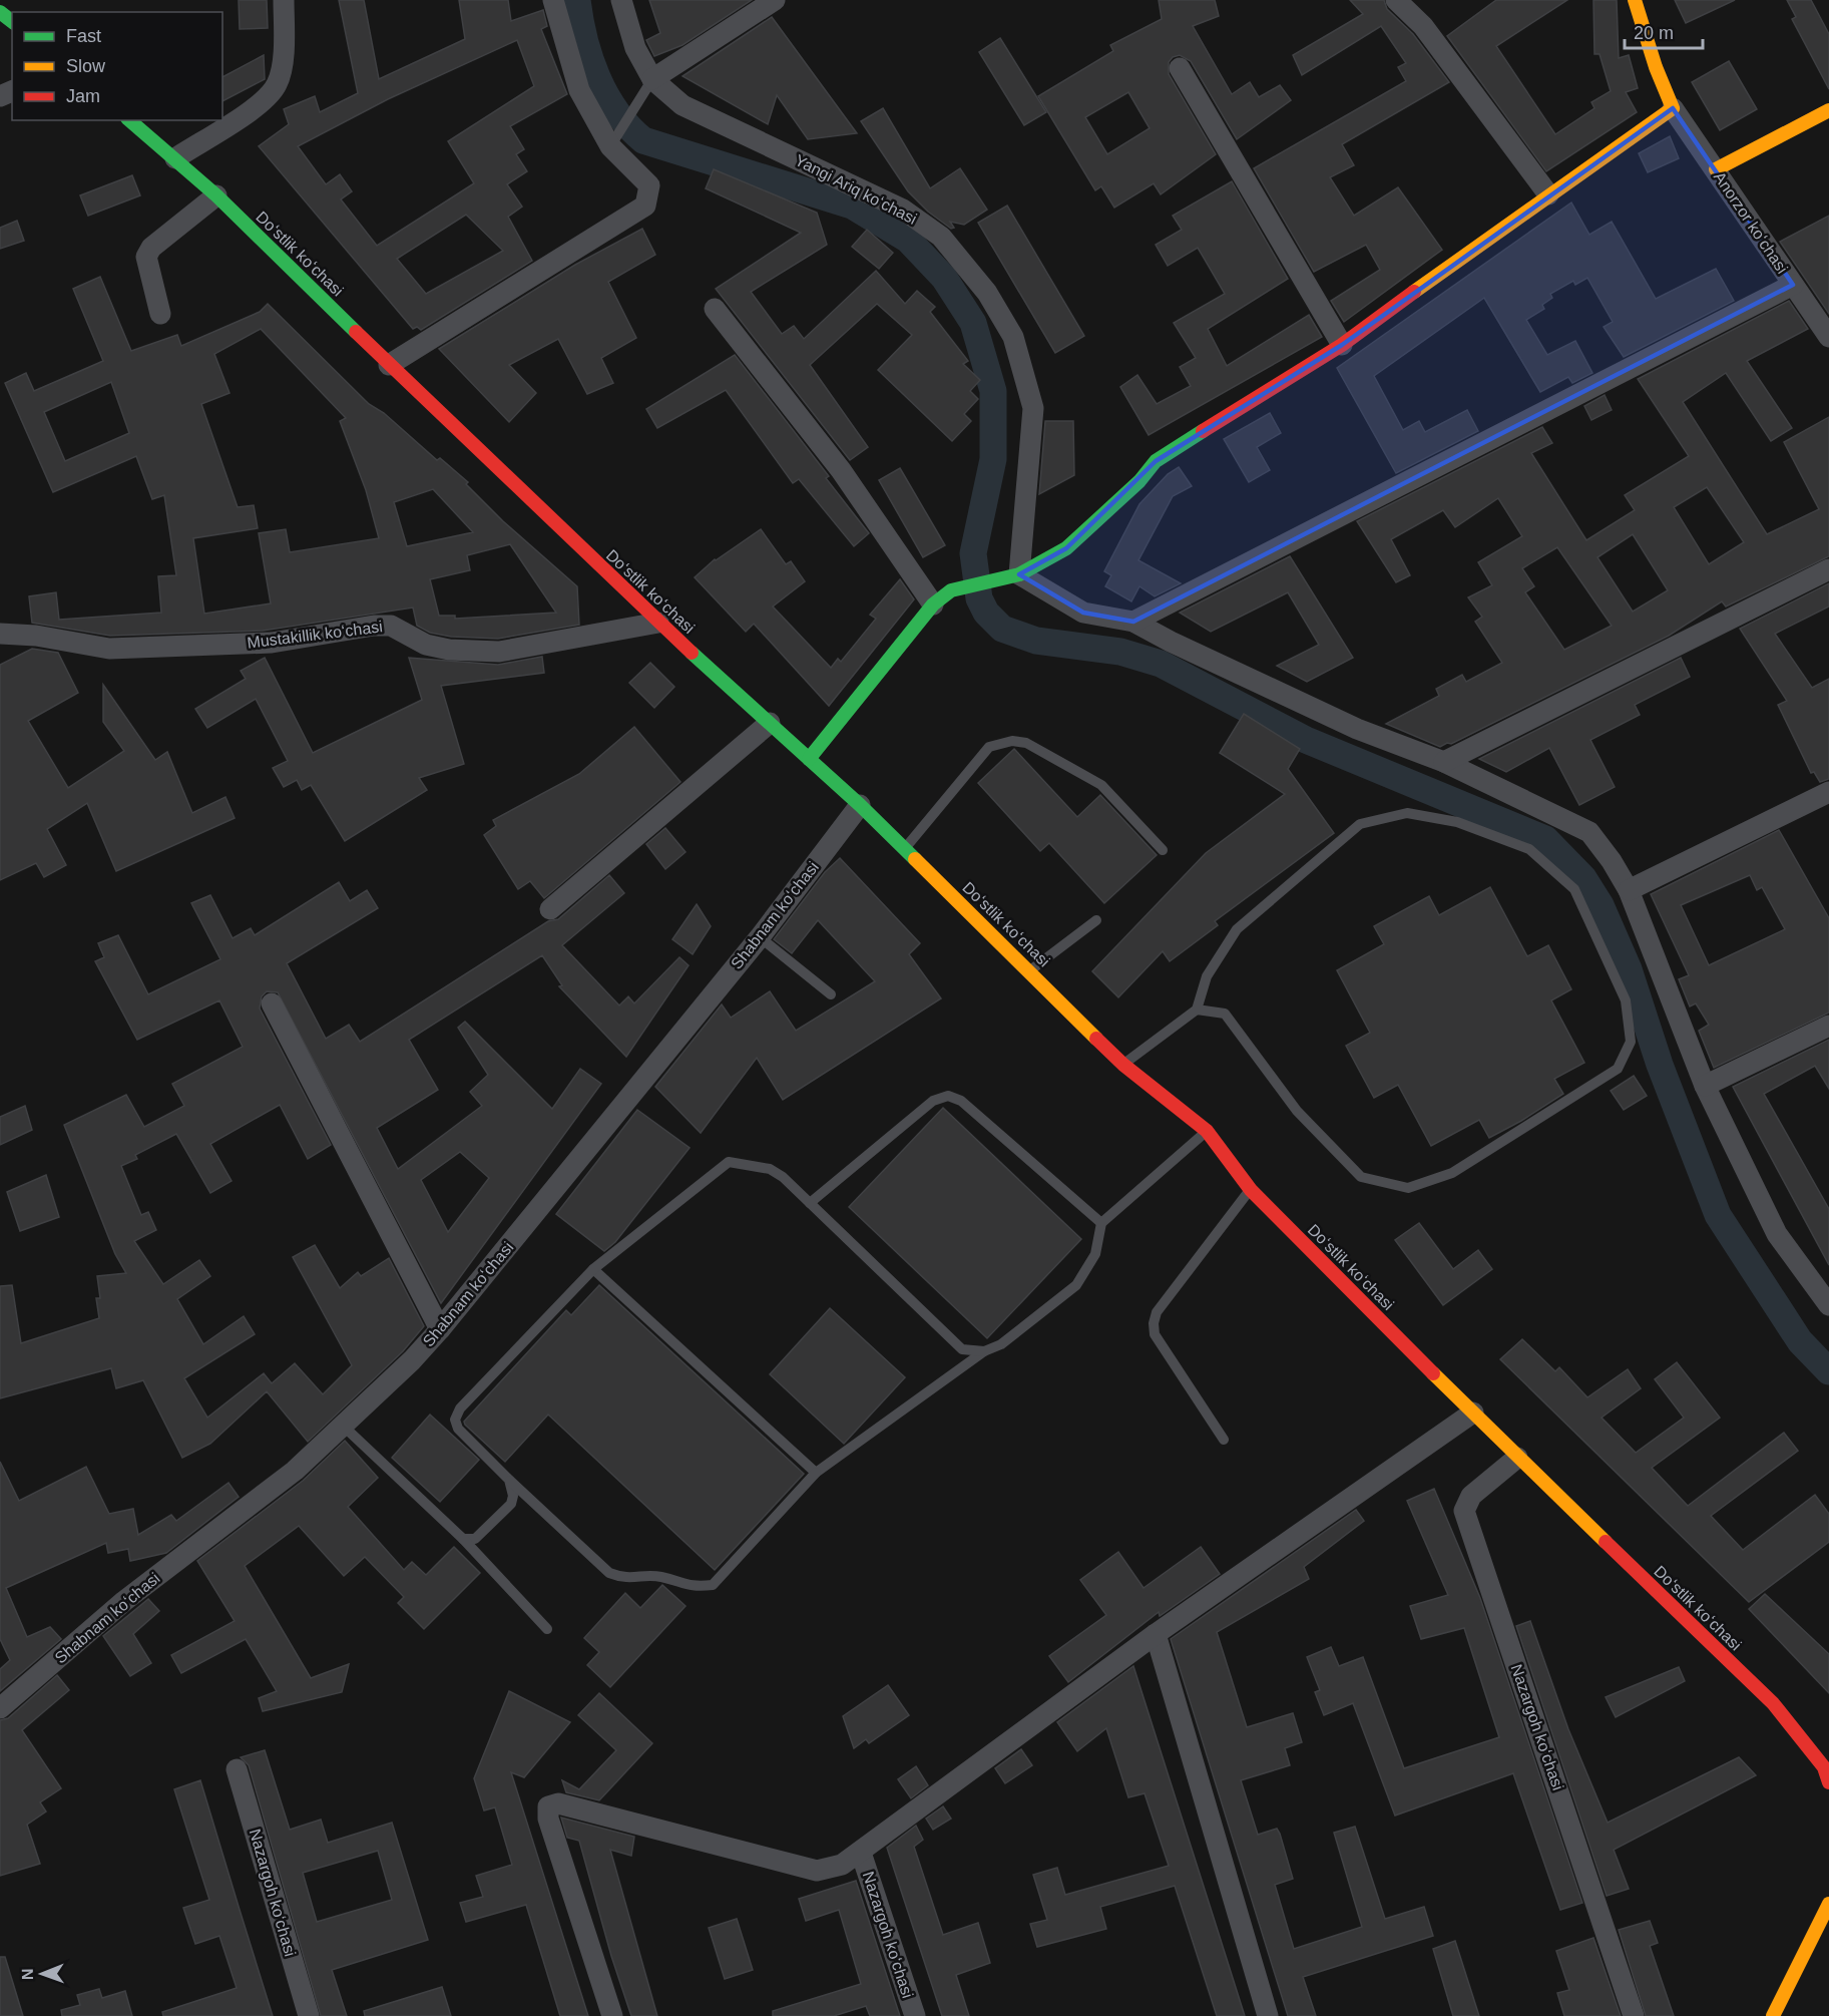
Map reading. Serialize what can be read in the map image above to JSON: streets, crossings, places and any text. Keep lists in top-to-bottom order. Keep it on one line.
{"streets":{"street":["Yangi Ariq koʻchasi","Anorzor koʻchasi","Doʻstlik koʻchasi","Mustakillik koʻchasi","Shabnam koʻchasi","Nazargoh koʻchasi"]},"crossings":[["Doʻstlik koʻchasi","Mustakillik koʻchasi"],["Doʻstlik koʻchasi","Shabnam koʻchasi"],["Doʻstlik koʻchasi","Nazargoh koʻchasi"]],"legend":["Fast","Slow","Jam"],"scale_bar":"20 m","north":"left"}
